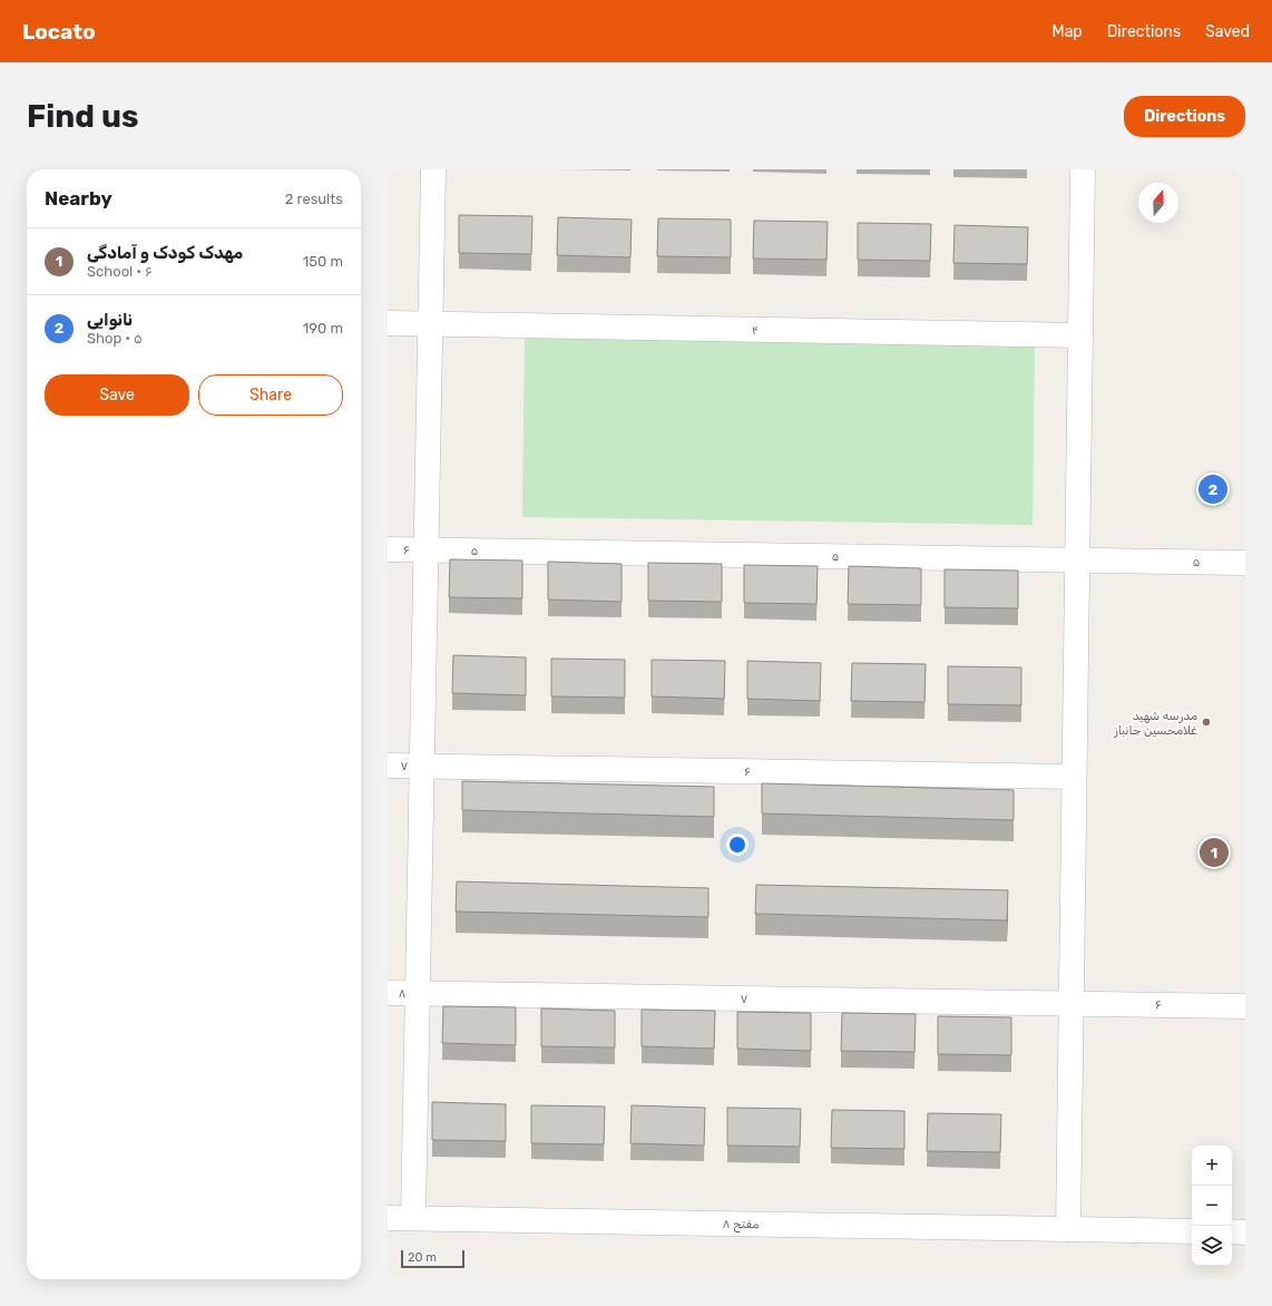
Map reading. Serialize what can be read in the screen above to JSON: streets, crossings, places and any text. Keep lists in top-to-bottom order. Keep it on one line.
{"streets":{"street":["۴","۶","۵","۷","۸","۸ مفتح"]},"crossings":[["۶","۵"],["۶","۷"],["۷","۸"]],"places":["مدرسه شهید غلامحسین جانباز"],"scale_bar":"20 m","north":"top","page":{"header":"Locato","nav":["Map","Directions","Saved"],"buttons":["Directions",["Save","Share"]],"title":"Find us","heading":["Nearby","2 results"],"list":[{"mark":"1","name":"مهدک کودک و آمادگی","note":"School · ۶","value":"150 m"},{"mark":"2","name":"نانوایی","note":"Shop · ۵","value":"190 m"}],"pins":["2","1"],"map_buttons":["+","−"],"scale":"20 m"}}
